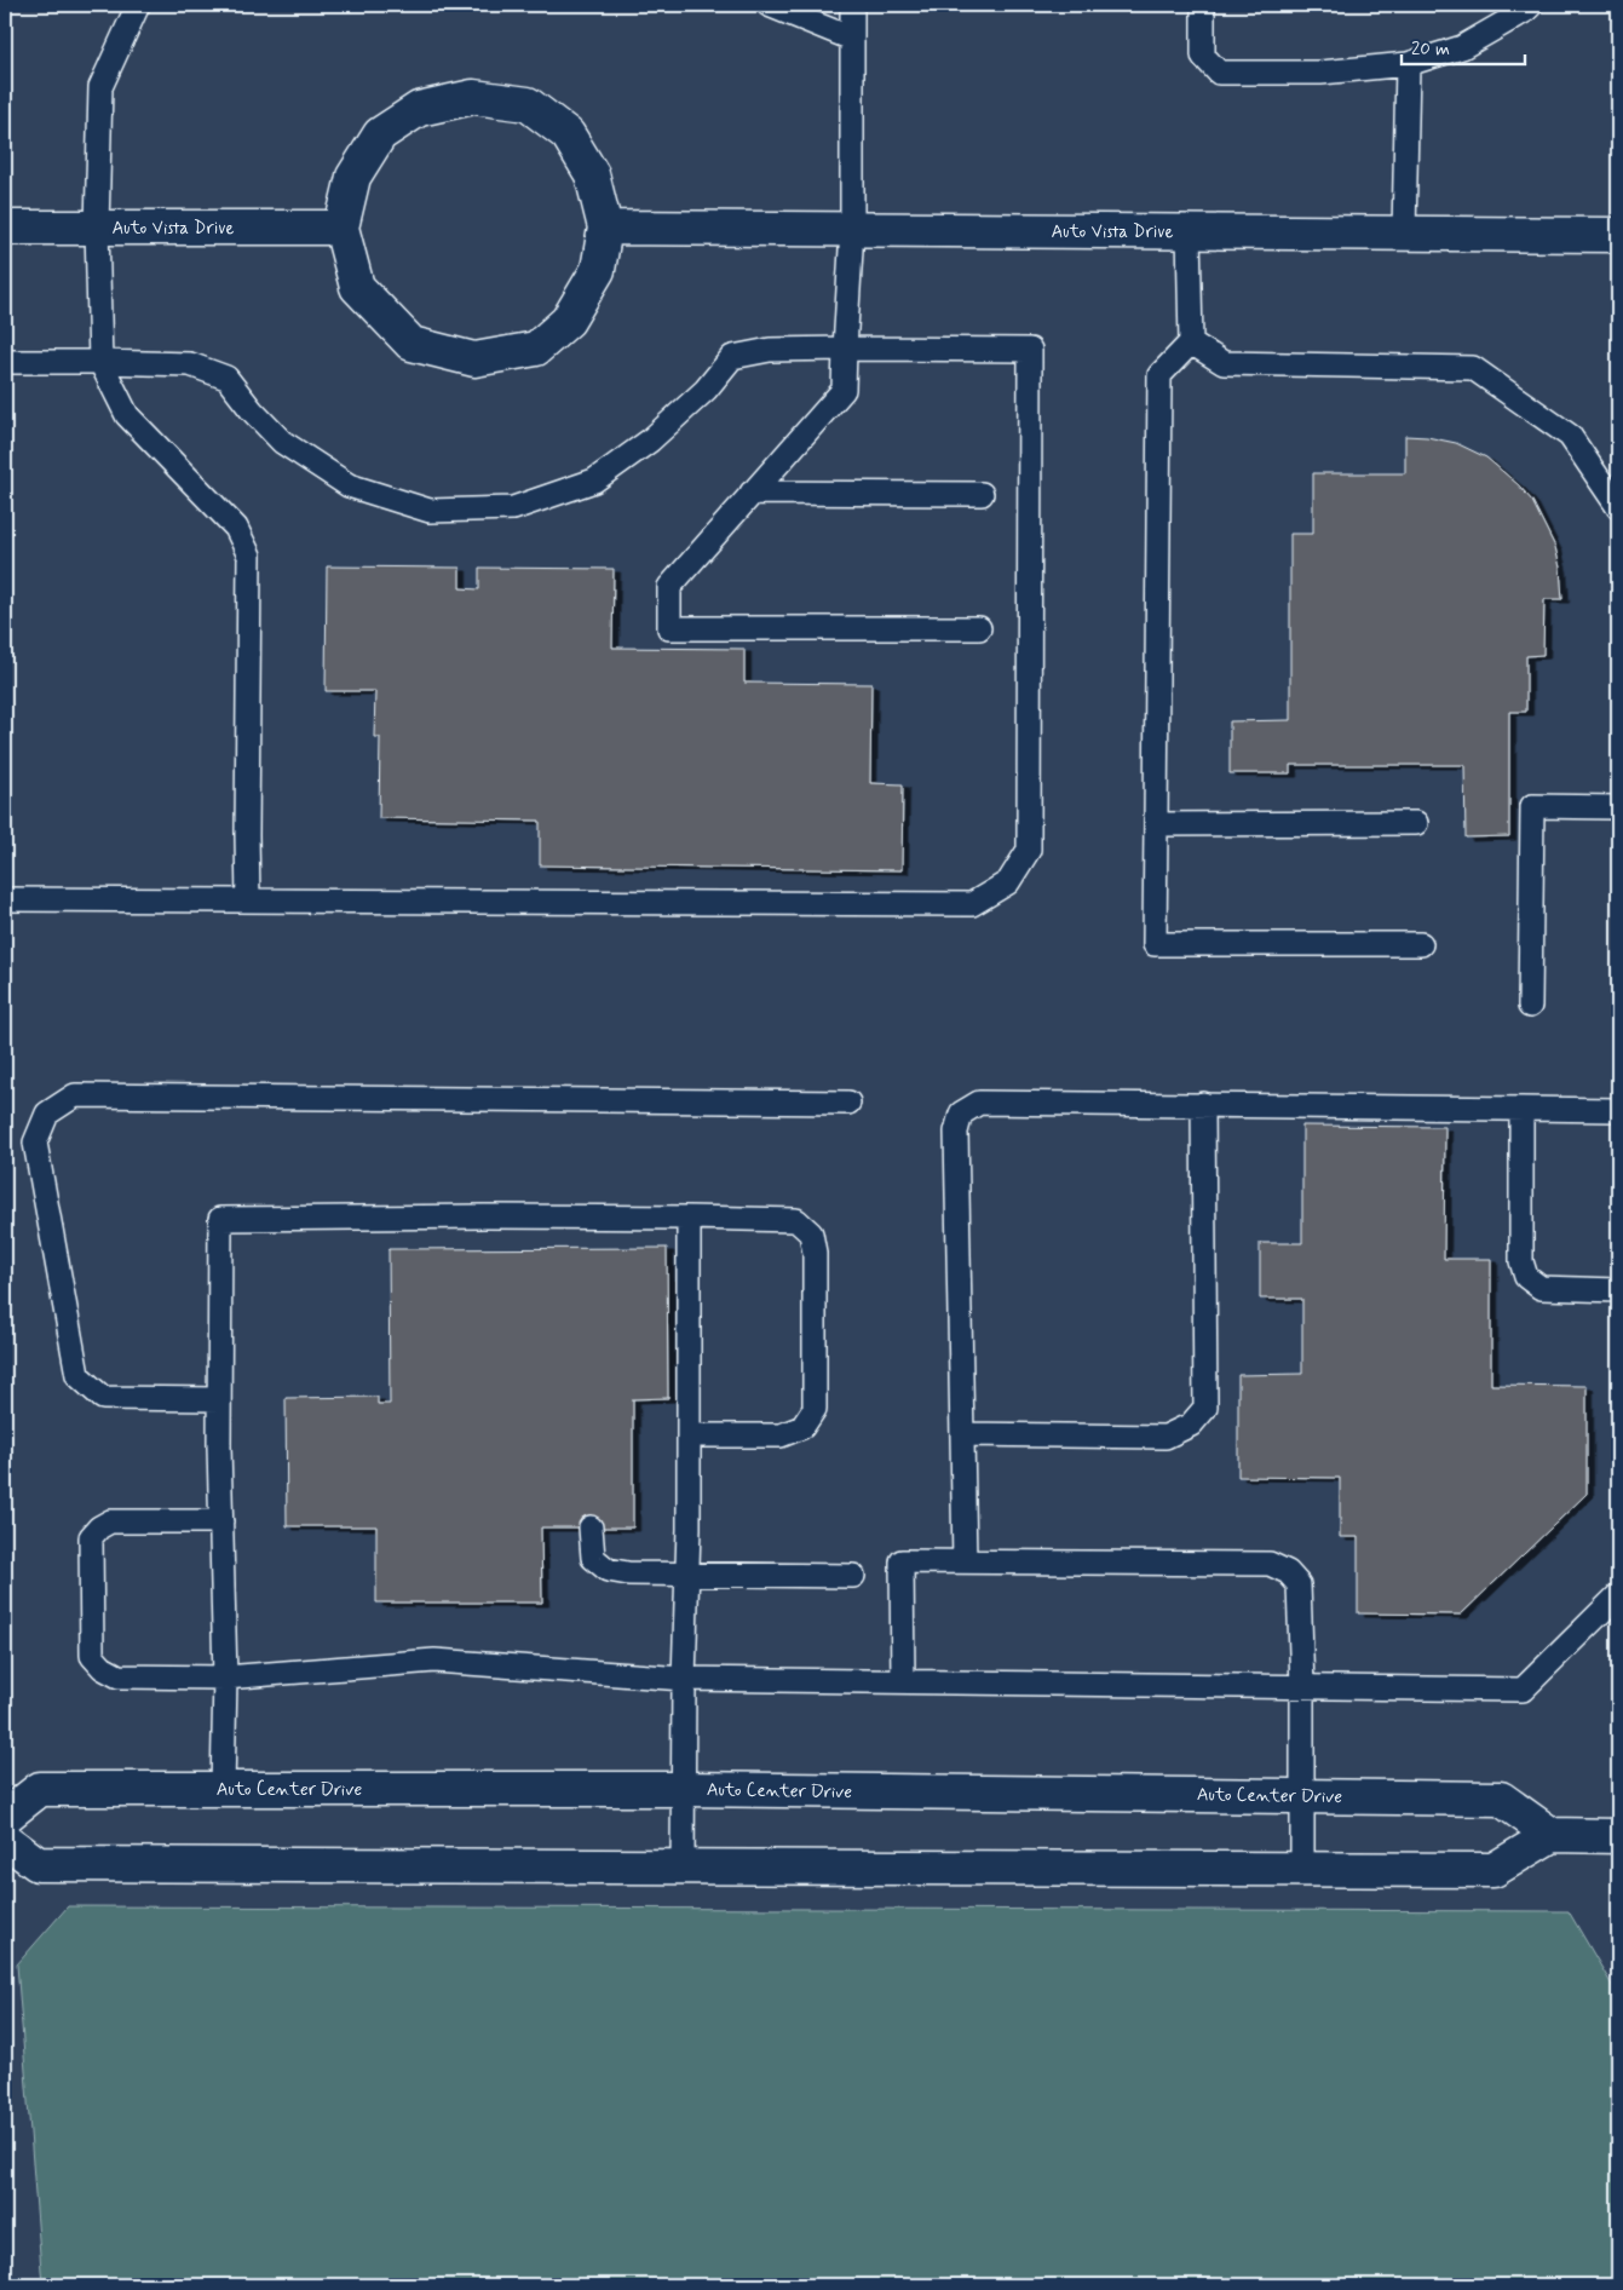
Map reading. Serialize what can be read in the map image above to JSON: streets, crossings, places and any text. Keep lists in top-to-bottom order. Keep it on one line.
{"streets":{"street":["Auto Vista Drive","Auto Center Drive"]},"scale_bar":"20 m"}
